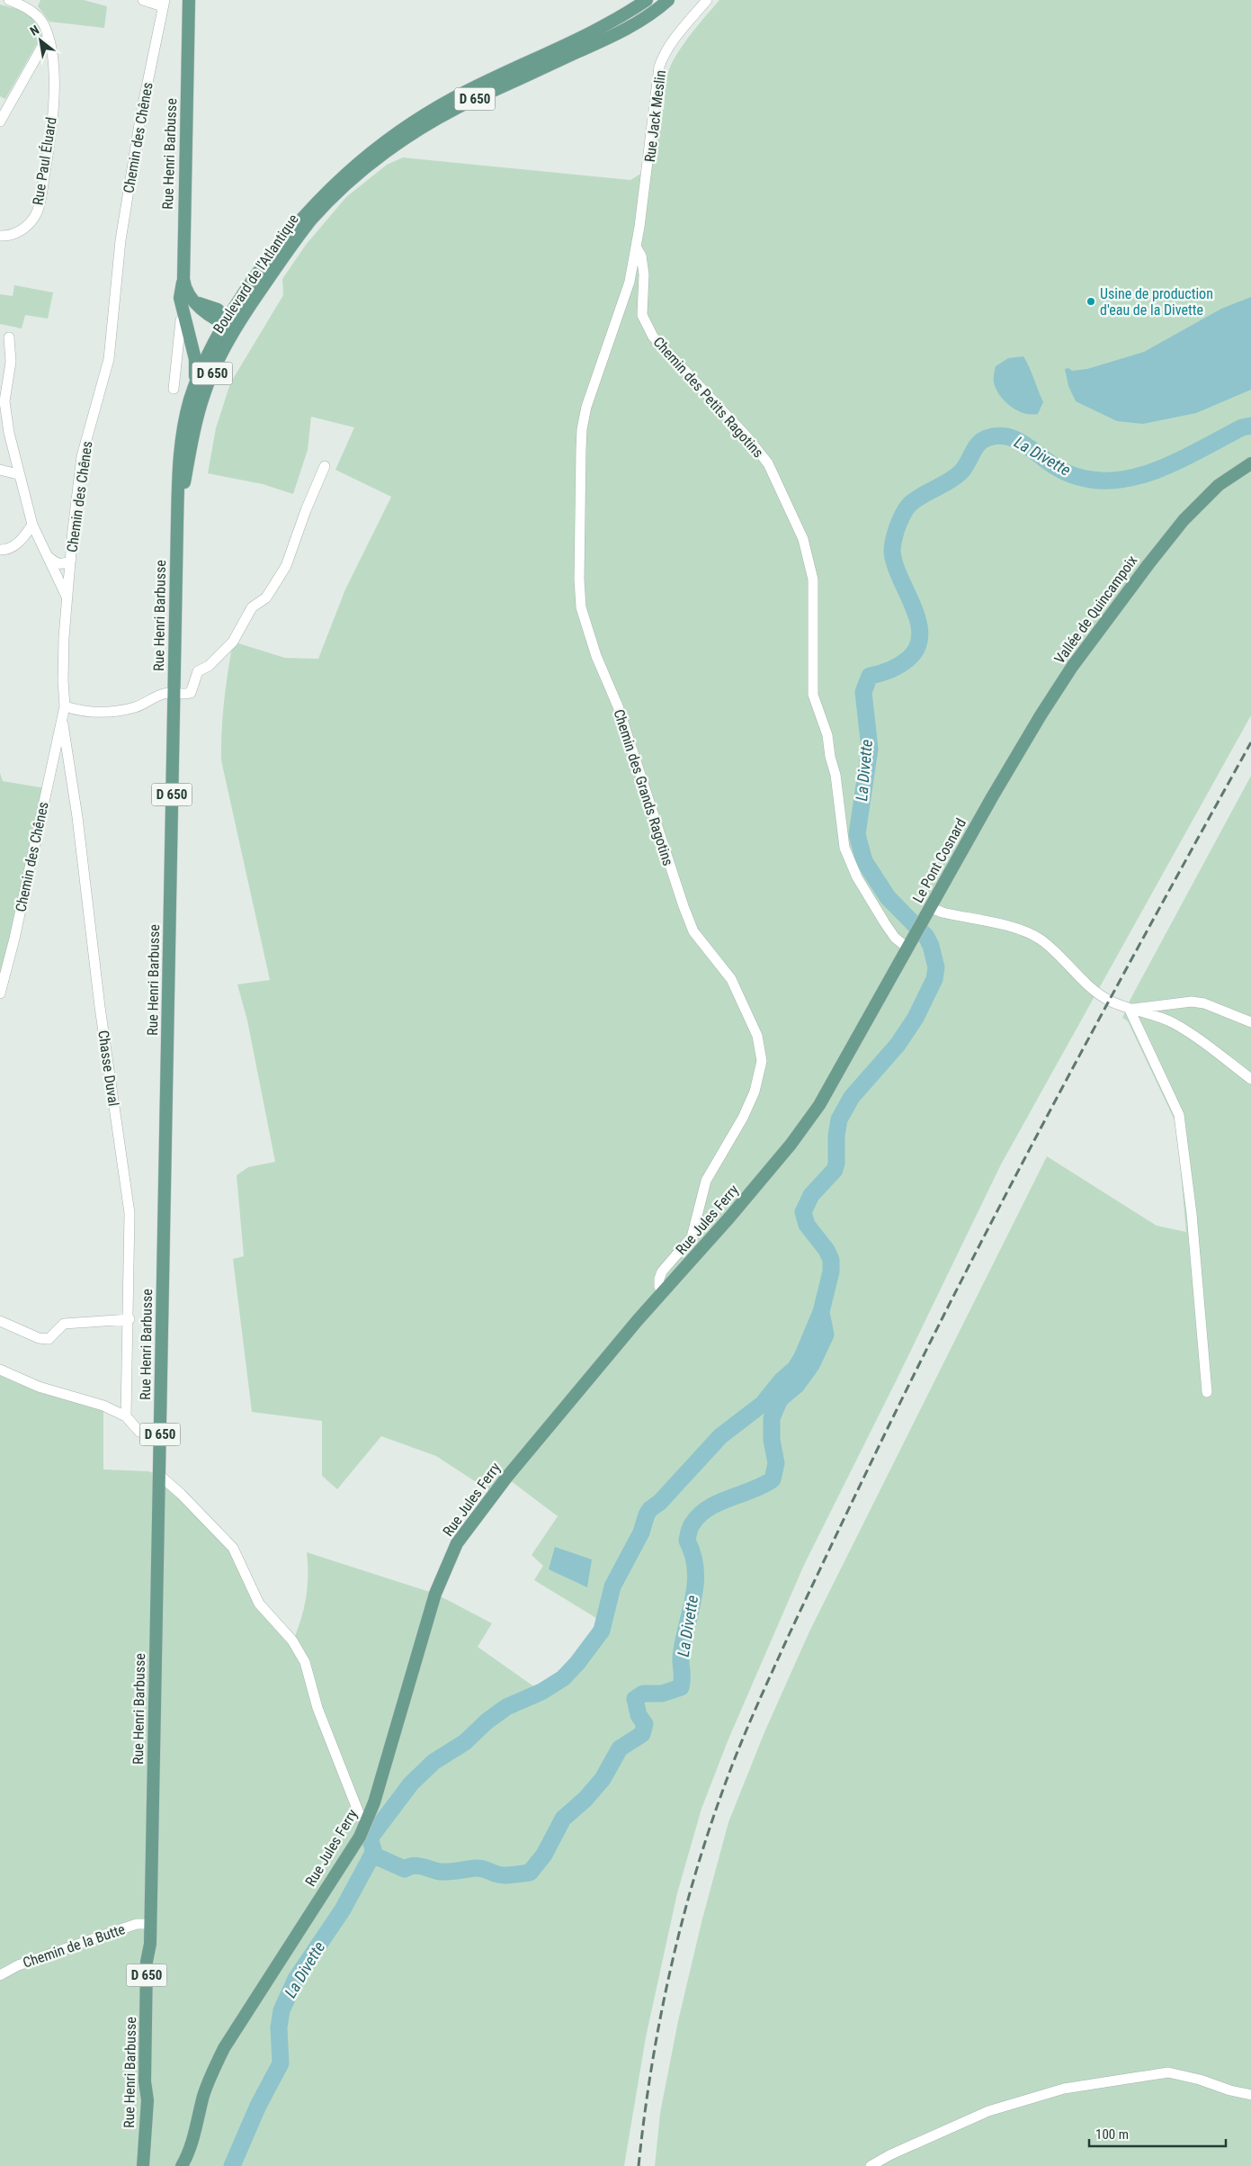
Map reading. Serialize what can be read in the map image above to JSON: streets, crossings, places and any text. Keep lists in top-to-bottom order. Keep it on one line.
{"streets":{"main road":["D 650","Rue Henri Barbusse","Boulevard de l'Atlantique","Vallée de Quincampoix","Le Pont Cosnard","Rue Jules Ferry"],"street":["Rue Jack Meslin","Chemin des Chênes","Rue Paul Éluard","Chemin des Petits Ragotins","Chemin des Grands Ragotins","Chasse Duval","Chemin de la Butte"]},"crossings":[["Rue Jack Meslin","Chemin des Petits Ragotins"],["Rue Jack Meslin","Chemin des Grands Ragotins"],["Chemin des Chênes","Chasse Duval"],["Rue Henri Barbusse","Boulevard de l'Atlantique"],["Rue Henri Barbusse","Chemin de la Butte"],["Chemin des Petits Ragotins","Chemin des Grands Ragotins"],["Chemin des Petits Ragotins","Le Pont Cosnard"],["Chemin des Petits Ragotins","Rue Jules Ferry"],["Vallée de Quincampoix","Le Pont Cosnard"],["Chemin des Grands Ragotins","Rue Jules Ferry"],["Le Pont Cosnard","Rue Jules Ferry"]],"water":["La Divette"],"places":["Usine de production d'eau de la Divette"],"scale_bar":"100 m","north":"top left"}
